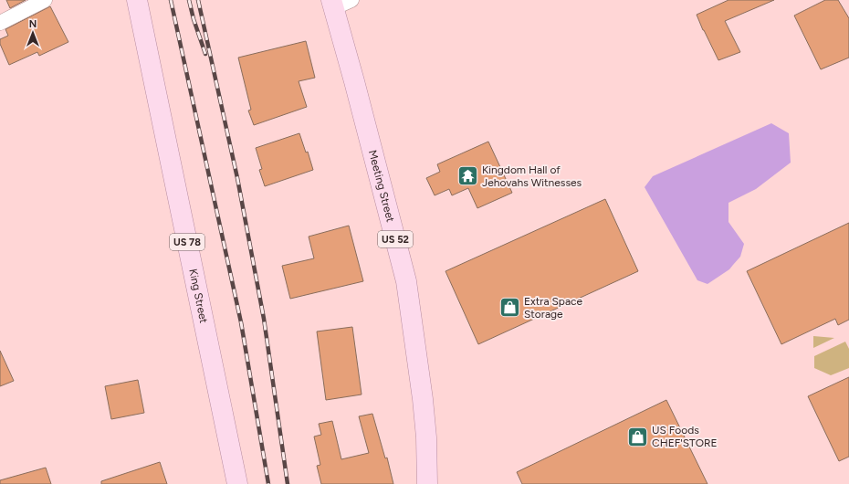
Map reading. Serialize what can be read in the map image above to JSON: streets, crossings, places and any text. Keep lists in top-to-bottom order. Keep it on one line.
{"streets":{"main road":["Meeting Street","US 52","US 78","King Street"]},"places":{"temple":["Kingdom Hall of Jehovahs Witnesses"],"shop":["Extra Space Storage","US Foods CHEF'STORE"]},"north":"top"}
